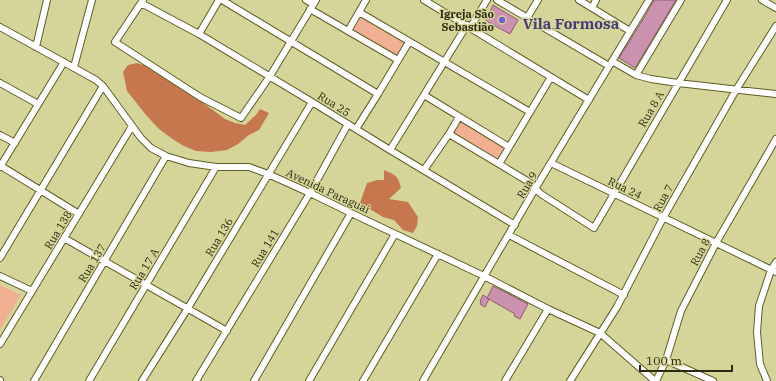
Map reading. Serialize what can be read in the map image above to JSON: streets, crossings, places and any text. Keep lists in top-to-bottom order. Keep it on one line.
{"streets":{"street":["Rua 25","Rua 8 A","Rua 9","Rua 24","Avenida Paraguai","Rua 7","Rua 138","Rua 136","Rua 141","Rua 8","Rua 137","Rua 17 A"]},"crossings":[["Rua 25","Rua 9"],["Rua 25","Rua 136"],["Rua 25","Rua 141"],["Rua 8 A","Rua 9"],["Rua 8 A","Rua 24"],["Rua 9","Rua 24"],["Rua 9","Avenida Paraguai"],["Rua 24","Rua 7"],["Rua 24","Rua 8"],["Avenida Paraguai","Rua 7"],["Avenida Paraguai","Rua 138"],["Avenida Paraguai","Rua 136"],["Avenida Paraguai","Rua 141"],["Avenida Paraguai","Rua 8"],["Avenida Paraguai","Rua 137"],["Avenida Paraguai","Rua 17 A"]],"districts":["Vila Formosa"],"places":["Igreja São Sebastião"],"scale_bar":"100 m"}
